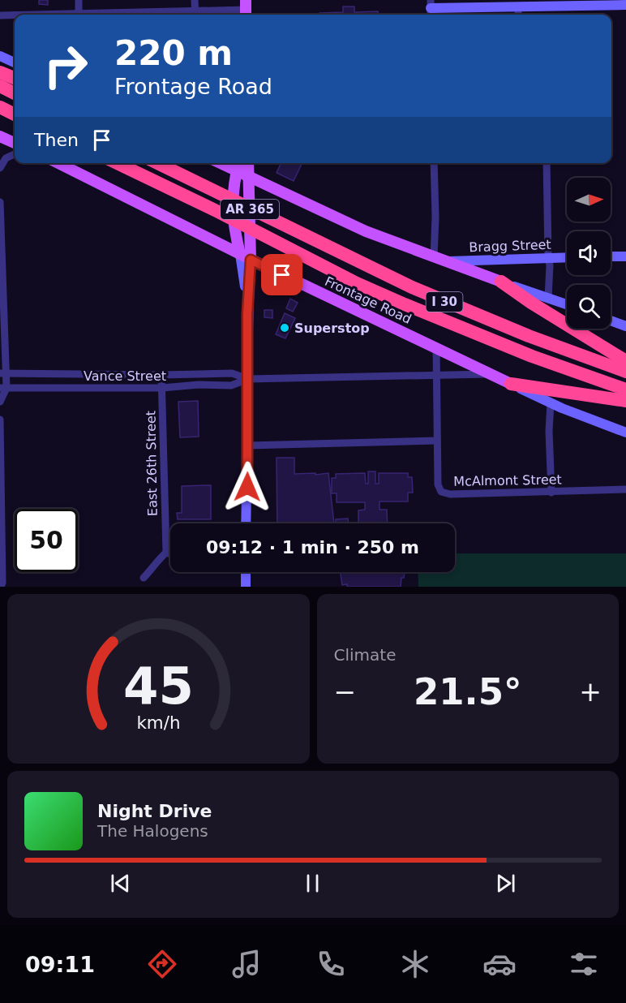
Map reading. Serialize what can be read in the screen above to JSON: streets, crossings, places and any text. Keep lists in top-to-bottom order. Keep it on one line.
{"streets":{"highway":["I 30"],"main road":["AR 365","Bragg Street","Frontage Road"],"street":["Vance Street","East 26th Street","McAlmont Street"]},"crossings":[["AR 365","Frontage Road"],["AR 365","Vance Street"],["Frontage Road","Vance Street"],["Vance Street","East 26th Street"]],"places":["Superstop"],"north":"right","page":{"turn":["220 m","Frontage Road"],"then":"Then","limit":"50","trip":"09:12 · 1 min · 250 m","tile":"Climate","heat":["−","21.5°","+"],"song":["Night Drive","The Halogens"],"tabs":"09:11","gauge":["45","km/h"]}}
